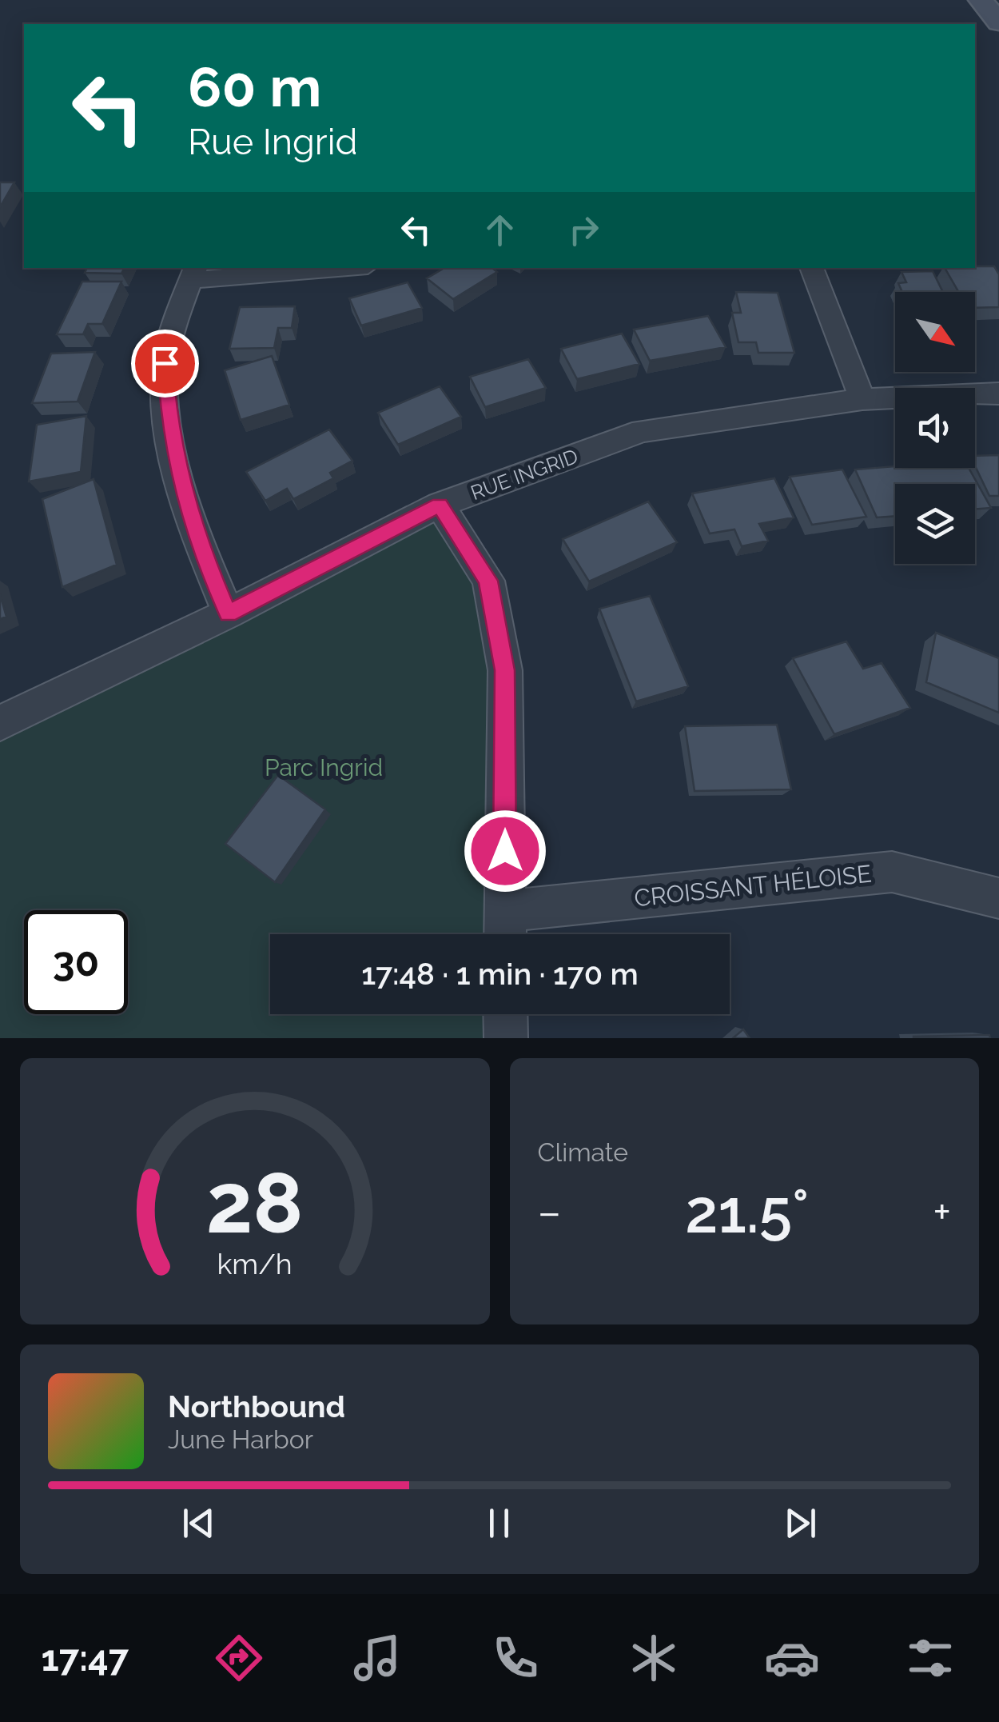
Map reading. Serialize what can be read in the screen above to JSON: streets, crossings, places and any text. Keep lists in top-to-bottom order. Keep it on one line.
{"streets":{"street":["RUE INGRID","CROISSANT HÉLOISE"]},"parks":["Parc Ingrid"],"north":"bottom right","page":{"turn":["60 m","Rue Ingrid"],"limit":"30","trip":"17:48 · 1 min · 170 m","tile":"Climate","heat":["−","21.5°","+"],"song":["Northbound","June Harbor"],"tabs":"17:47","gauge":["28","km/h"]}}
